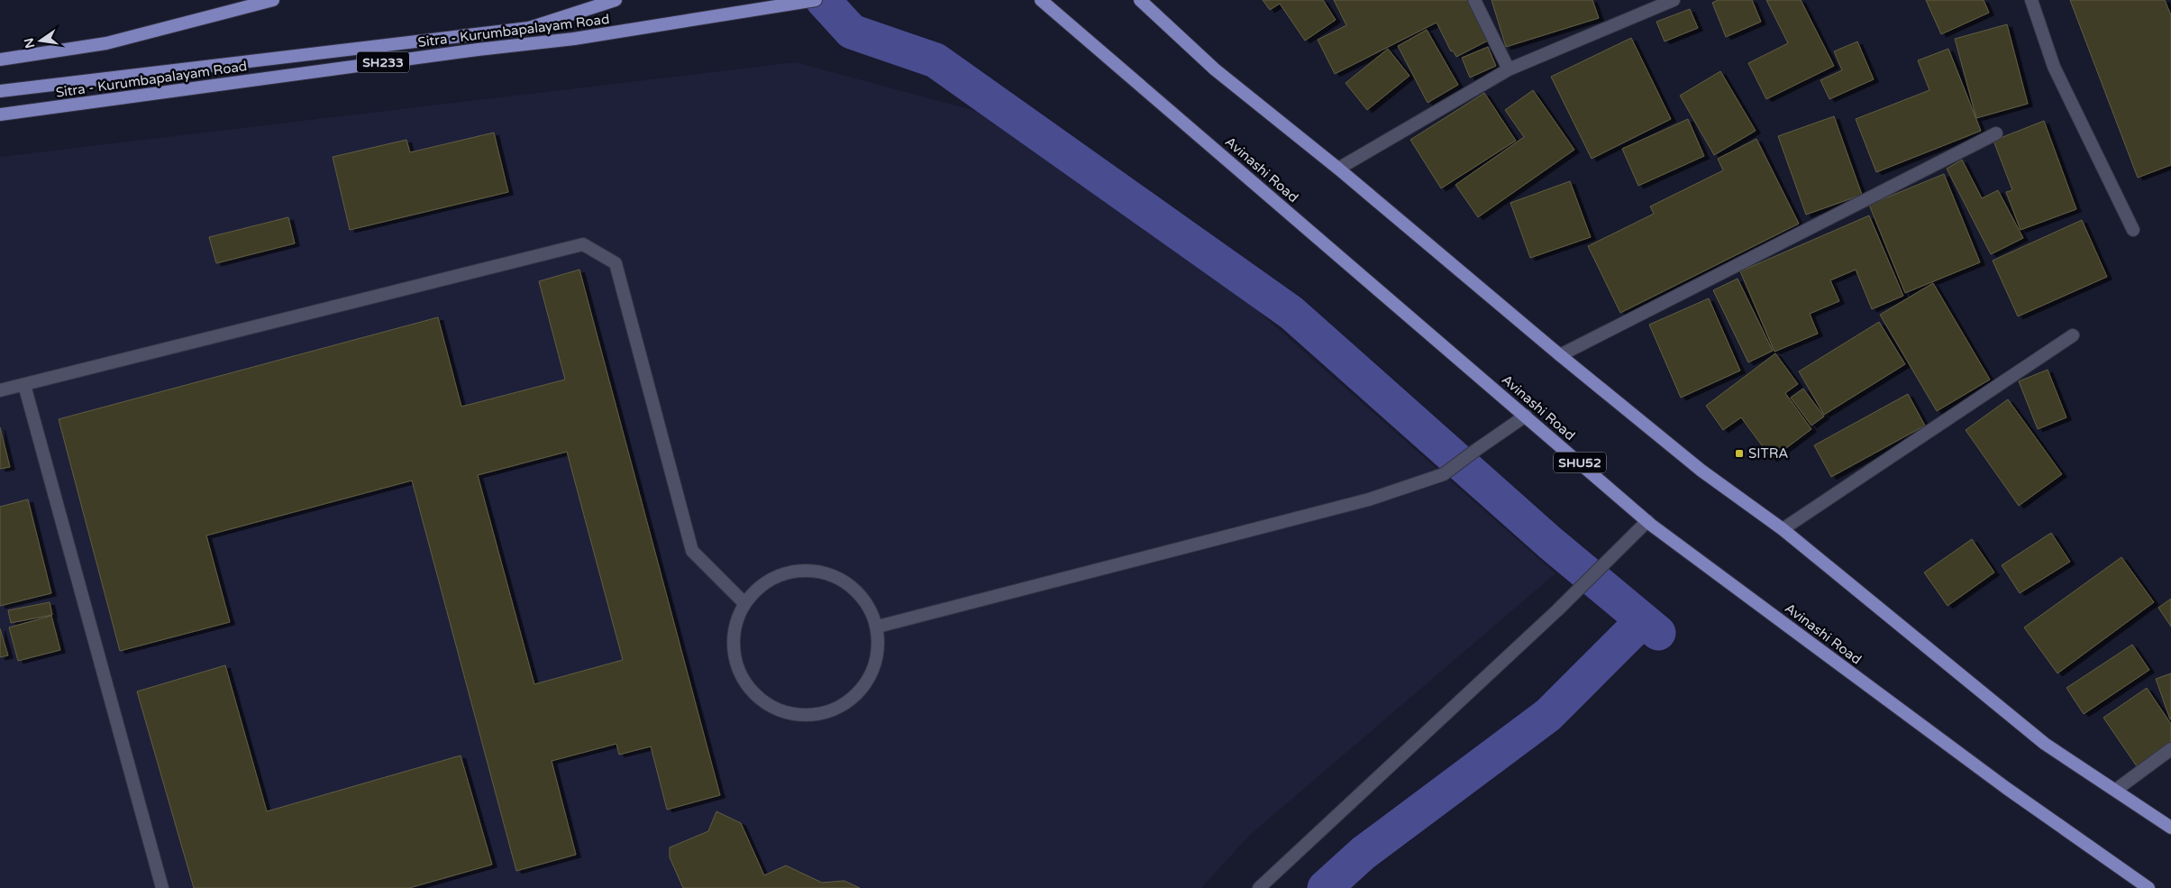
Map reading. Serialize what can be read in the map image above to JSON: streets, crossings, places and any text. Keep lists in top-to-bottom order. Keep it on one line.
{"streets":{"main road":["Sitra - Kurumbapalayam Road","SH233","Avinashi Road","SHU52"]},"places":{"transit":["SITRA"]},"north":"left"}
